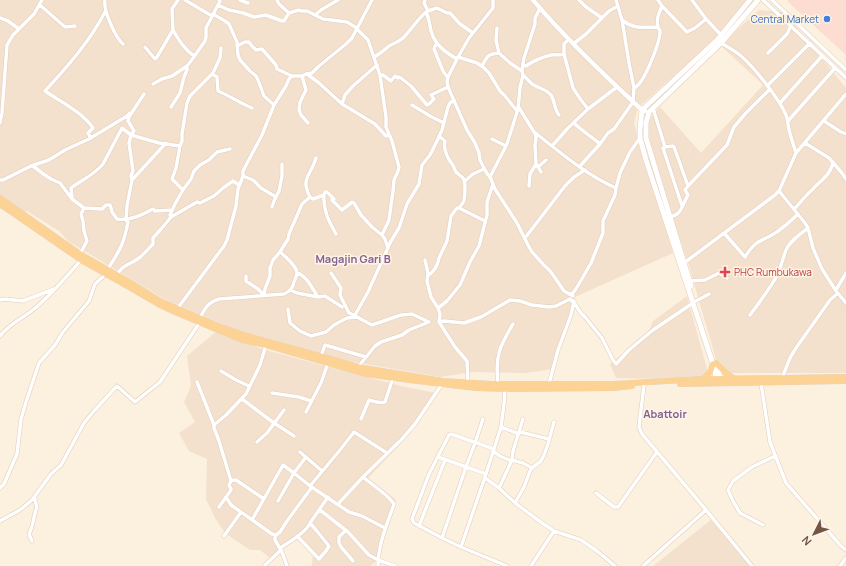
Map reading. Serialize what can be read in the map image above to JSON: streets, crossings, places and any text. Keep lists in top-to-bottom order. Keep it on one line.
{"districts":["Magajin Gari B","Abattoir"],"places":{"other":["Central Market"],"health":["PHC Rumbukawa"]},"north":"bottom left"}
